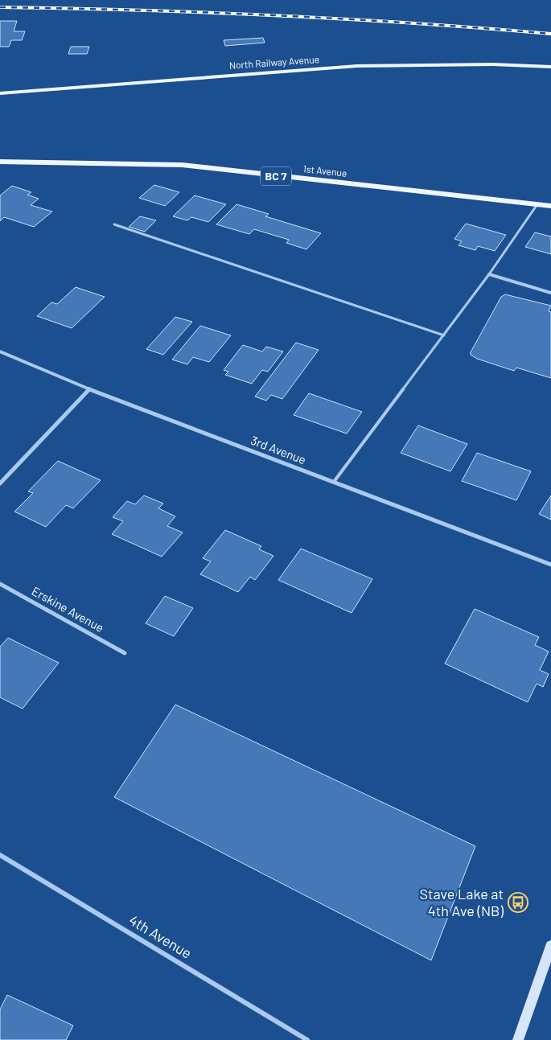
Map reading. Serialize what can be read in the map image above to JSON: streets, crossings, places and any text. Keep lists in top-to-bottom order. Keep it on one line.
{"streets":{"main road":["North Railway Avenue","1st Avenue","BC 7"],"street":["3rd Avenue","Erskine Avenue","4th Avenue"]},"places":{"bus stop":["Stave Lake at 4th Ave (NB)"]}}
